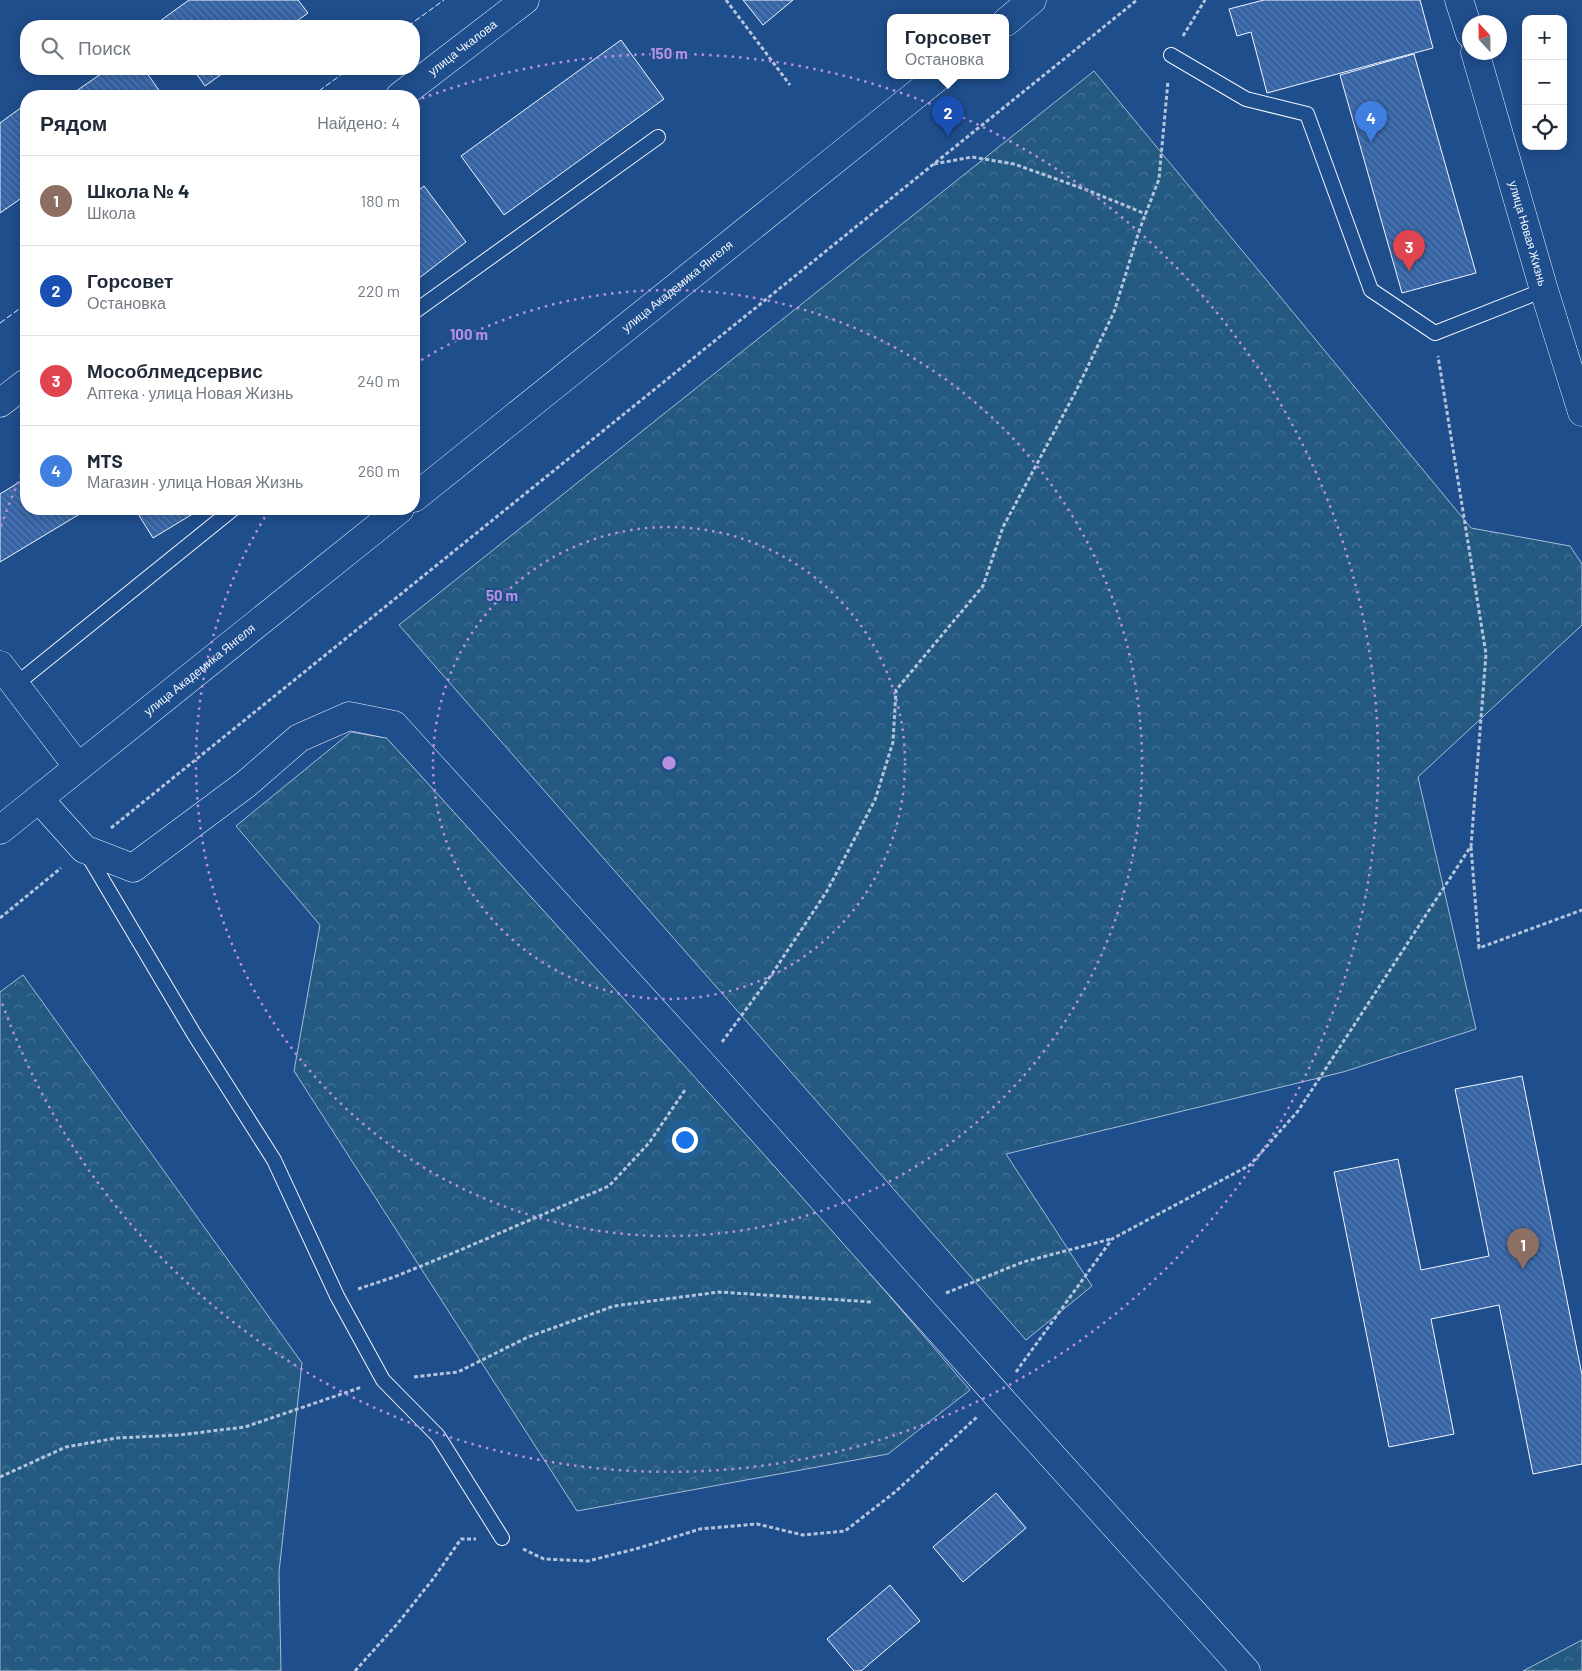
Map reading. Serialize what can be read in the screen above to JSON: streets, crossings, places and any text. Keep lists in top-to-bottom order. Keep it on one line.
{"streets":{"street":["улица Чкалова","улица Новая Жизнь","улица Академика Янгеля"]},"north":"top","page":{"popup":["Горсовет","Остановка"],"map_buttons":["+","−"],"search":"Поиск","heading":["Рядом","Найдено: 4"],"pins":["2","4","3","1"],"list":[{"mark":"1","name":"Школа № 4","note":"Школа","value":"180 m"},{"mark":"2","name":"Горсовет","note":"Остановка","value":"220 m"},{"mark":"3","name":"Мособлмедсервис","note":"Аптека · улица Новая Жизнь","value":"240 m"},{"mark":"4","name":"MTS","note":"Магазин · улица Новая Жизнь","value":"260 m"}]},"rings":["150 m","100 m","50 m"]}
